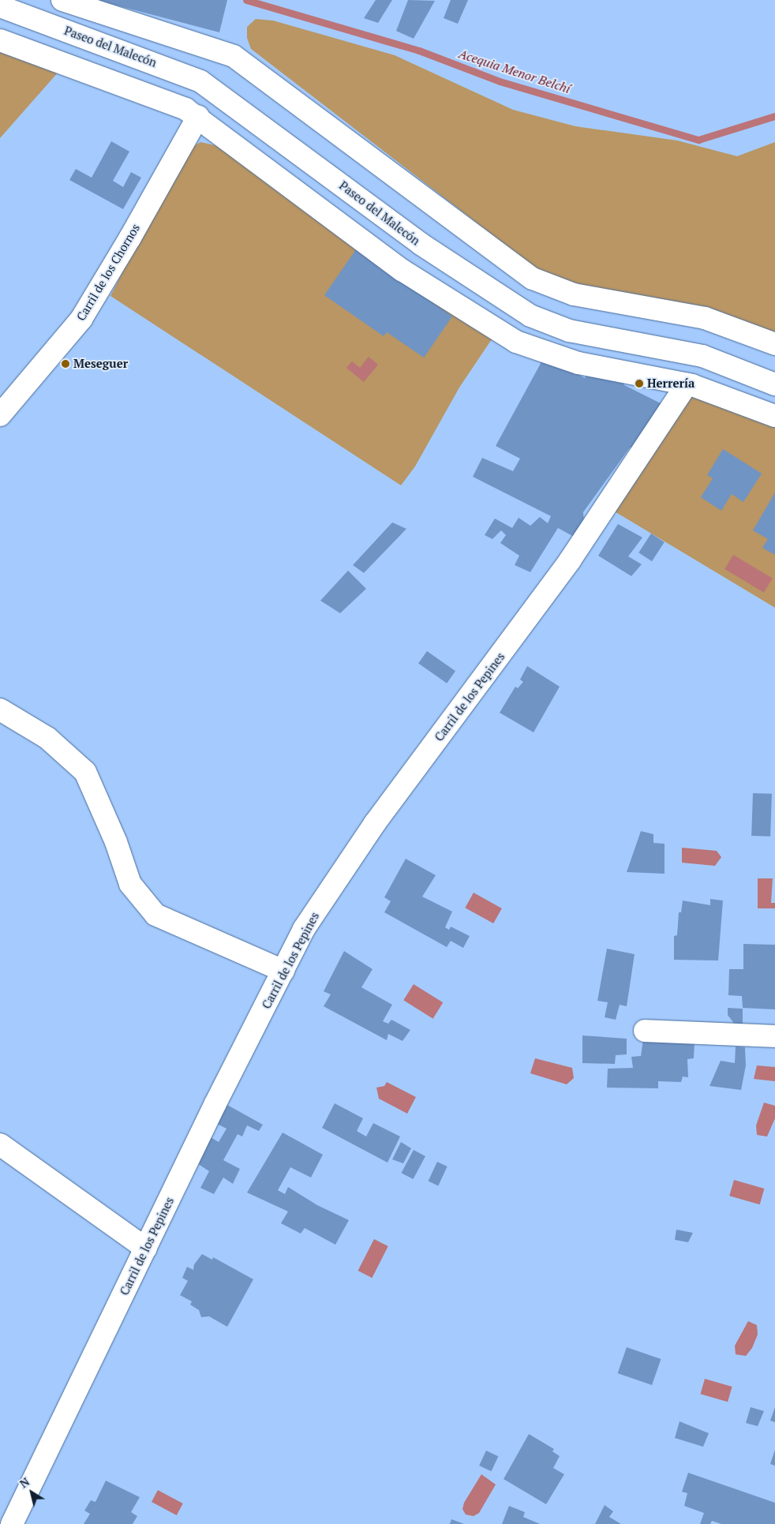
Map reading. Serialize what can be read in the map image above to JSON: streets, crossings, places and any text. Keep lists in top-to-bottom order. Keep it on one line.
{"streets":{"street":["Paseo del Malecón","Carril de los Chornos","Carril de los Pepines"]},"water":["Acequia Menor Belchí"],"places":["Meseguer","Herrería"],"north":"top left"}
